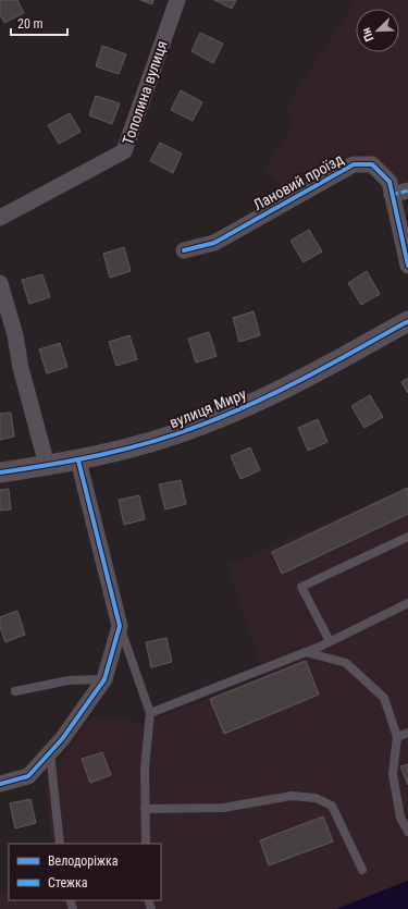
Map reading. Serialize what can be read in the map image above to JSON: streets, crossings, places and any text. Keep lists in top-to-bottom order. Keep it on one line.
{"streets":{"street":["Тополина вулиця","Лановий проїзд","вулиця Миру"]},"legend":["Велодоріжка","Стежка"],"scale_bar":"20 m","north":"bottom left"}
